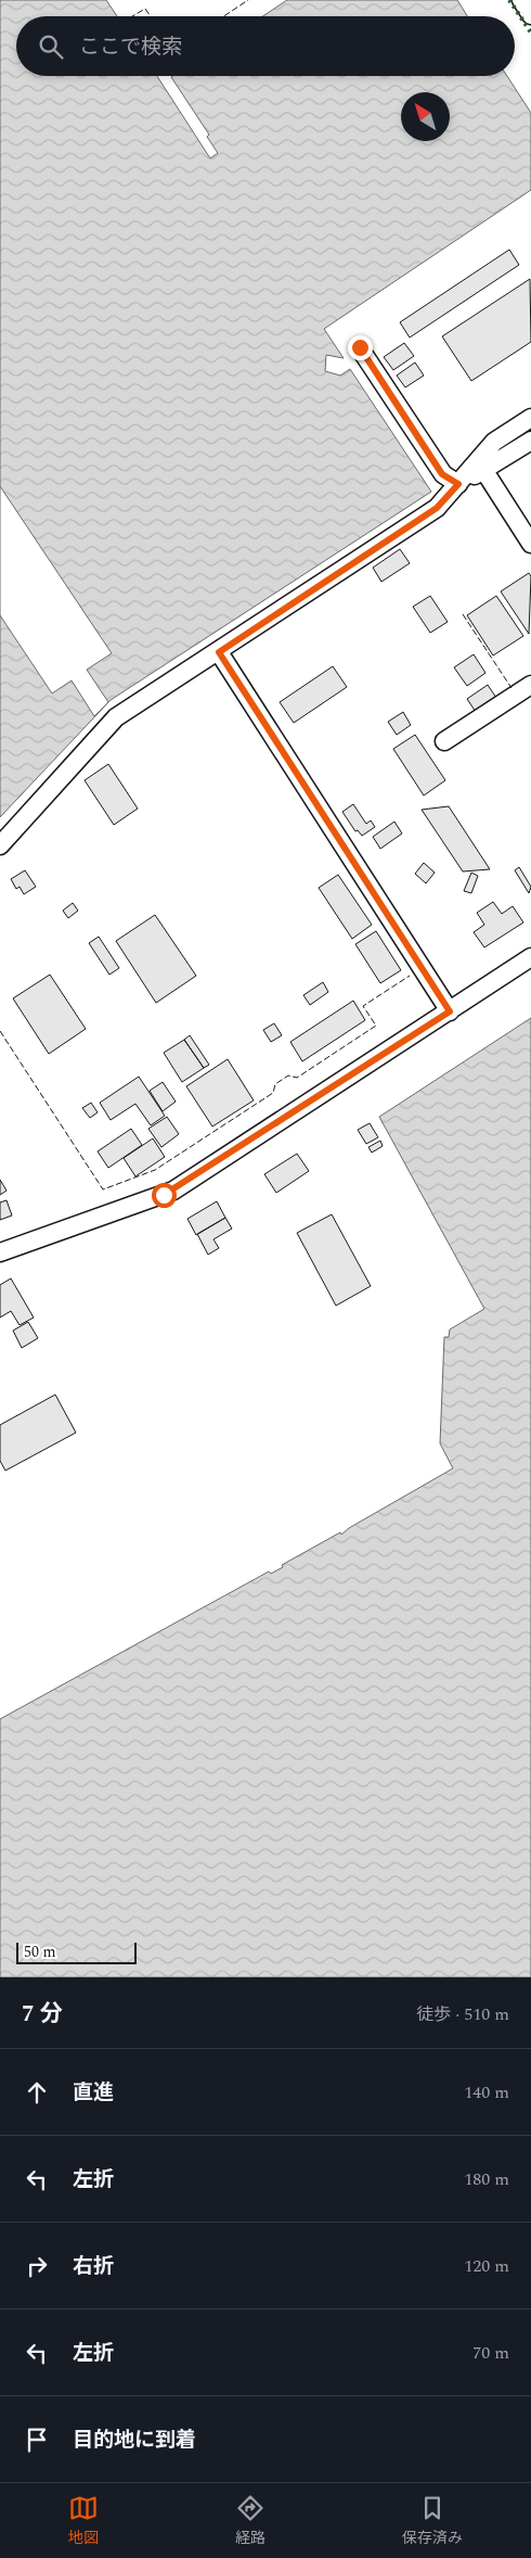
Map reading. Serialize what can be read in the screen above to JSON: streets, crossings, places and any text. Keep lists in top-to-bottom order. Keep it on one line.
{"scale_bar":"50 m","north":"top left","page":{"search":"ここで検索","scale":"50 m","heading":["7 分","徒歩 · 510 m"],"list":[["直進","140 m"],["左折","180 m"],["右折","120 m"],["左折","70 m"],"目的地に到着"],"nav":["地図","経路","保存済み"]}}
